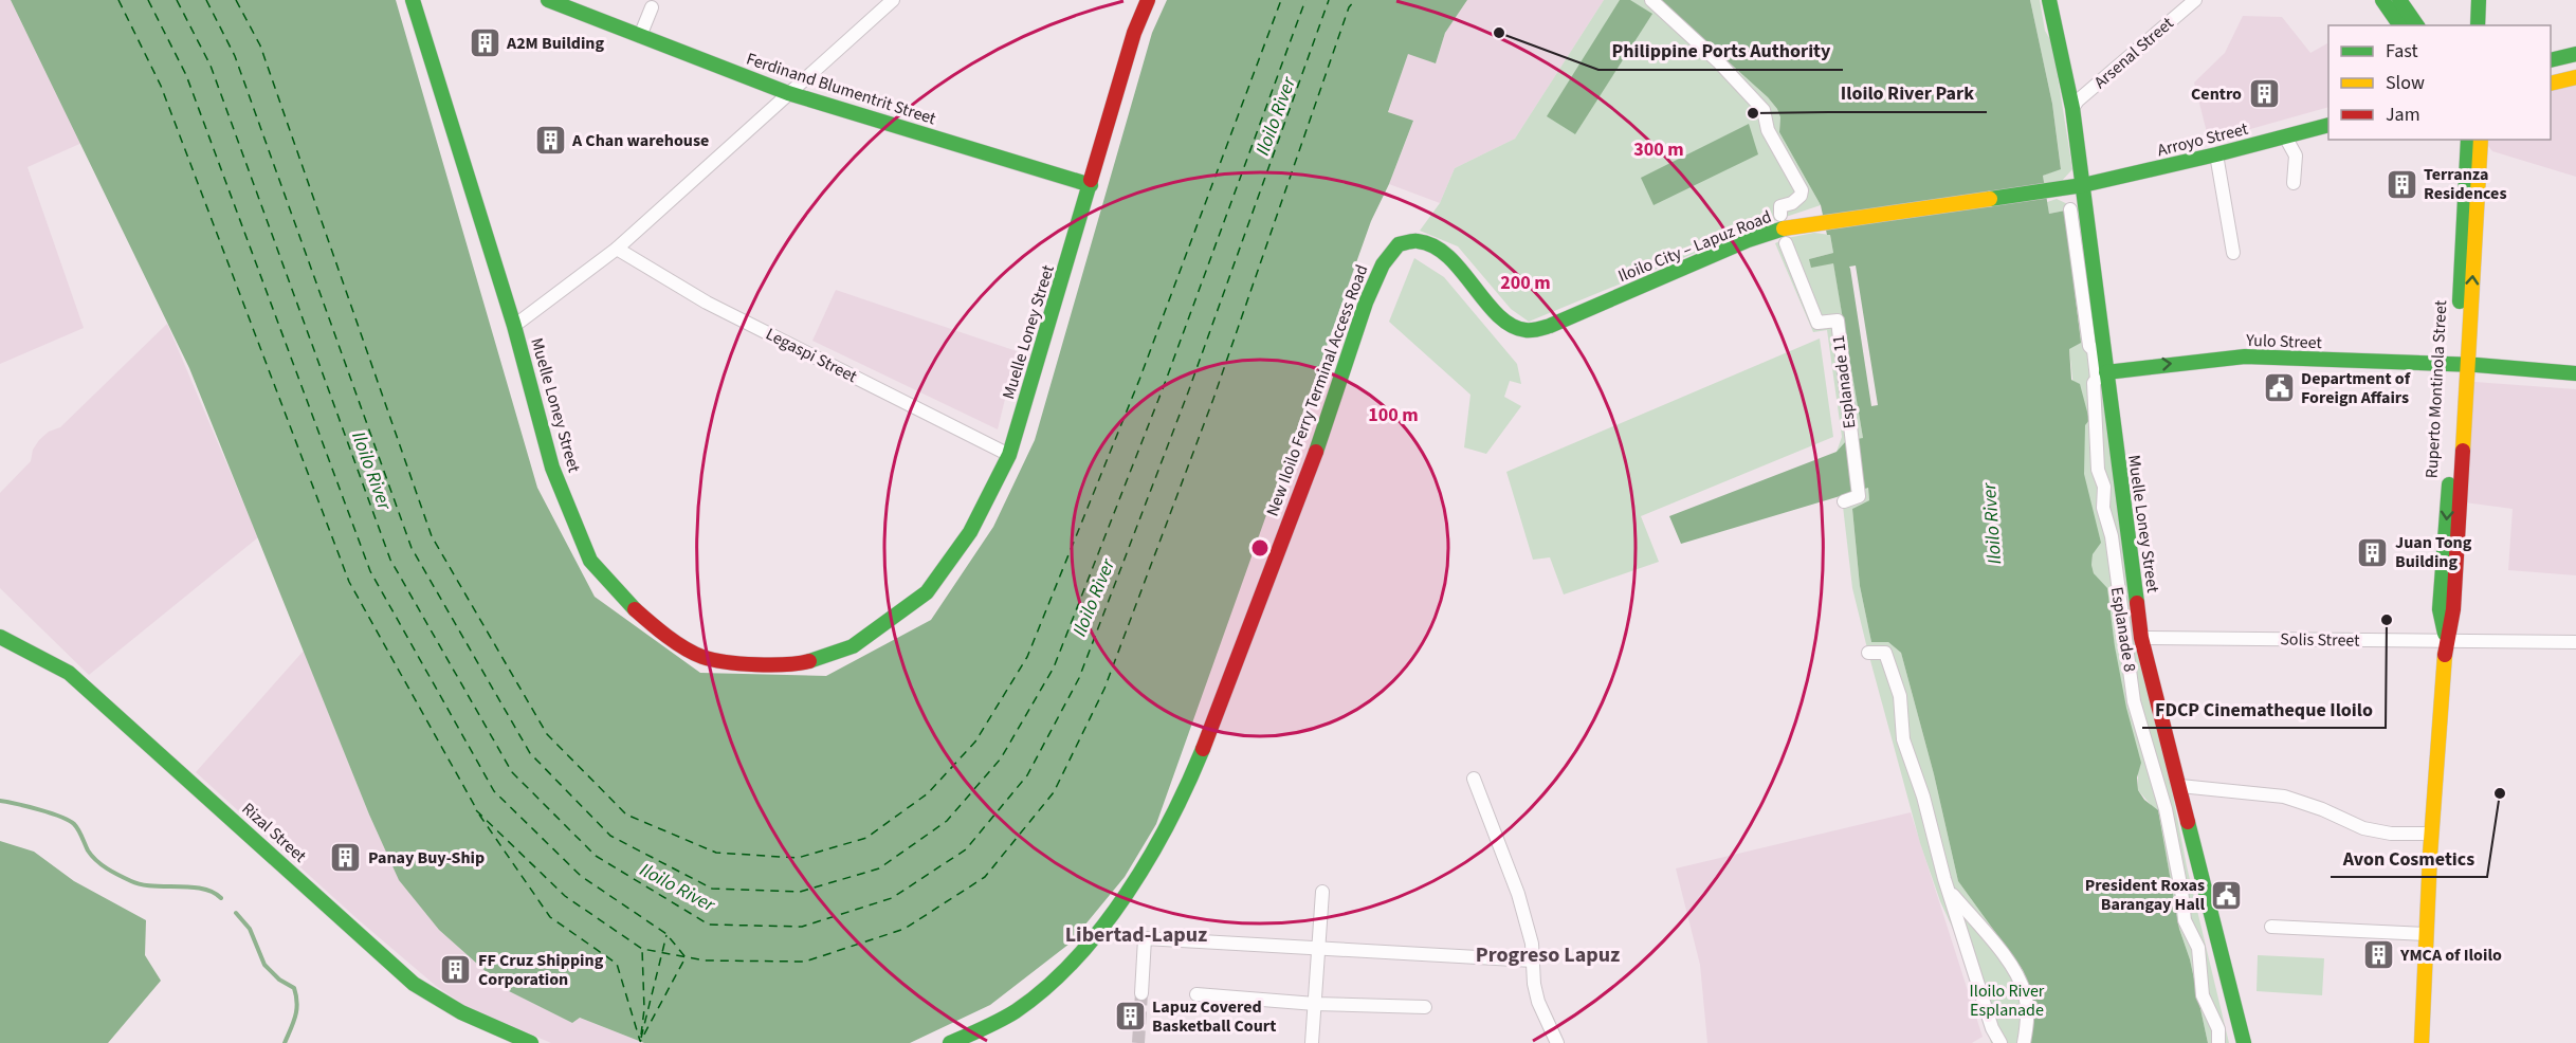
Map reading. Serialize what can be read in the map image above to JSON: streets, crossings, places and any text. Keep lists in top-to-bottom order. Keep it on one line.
{"streets":{"main road":["Ferdinand Blumentrit Street","Arroyo Street","Iloilo City – Lapuz Road","Muelle Loney Street","Yulo Street","Ruperto Montinola Street","New Iloilo Ferry Terminal Access Road","Rizal Street"],"street":["Arsenal Street","Legaspi Street","Esplanade 11","Esplanade 8","Solis Street"]},"crossings":[["Arsenal Street","Muelle Loney Street"],["Ferdinand Blumentrit Street","Muelle Loney Street"],["Arroyo Street","Iloilo City – Lapuz Road"],["Arroyo Street","Muelle Loney Street"],["Iloilo City – Lapuz Road","Muelle Loney Street"],["Iloilo City – Lapuz Road","New Iloilo Ferry Terminal Access Road"],["Muelle Loney Street","Yulo Street"],["Muelle Loney Street","Legaspi Street"],["Muelle Loney Street","Solis Street"],["Yulo Street","Ruperto Montinola Street"],["Ruperto Montinola Street","Solis Street"]],"one_way":["Yulo Street"],"districts":["Libertad-Lapuz","Progreso Lapuz"],"water":["Iloilo River"],"parks":["Iloilo River Esplanade"],"places":{"other":["Philippine Ports Authority","Iloilo River Park","FDCP Cinematheque Iloilo","Avon Cosmetics"],"building":["A2M Building","Centro","A Chan warehouse","Terranza Residences","Juan Tong Building","Panay Buy-Ship","YMCA of Iloilo","FF Cruz Shipping Corporation","Lapuz Covered Basketball Court"],"public building":["Department of Foreign Affairs","President Roxas Barangay Hall"]},"legend":["Fast","Slow","Jam"],"rings":["300 m","200 m","100 m"]}
